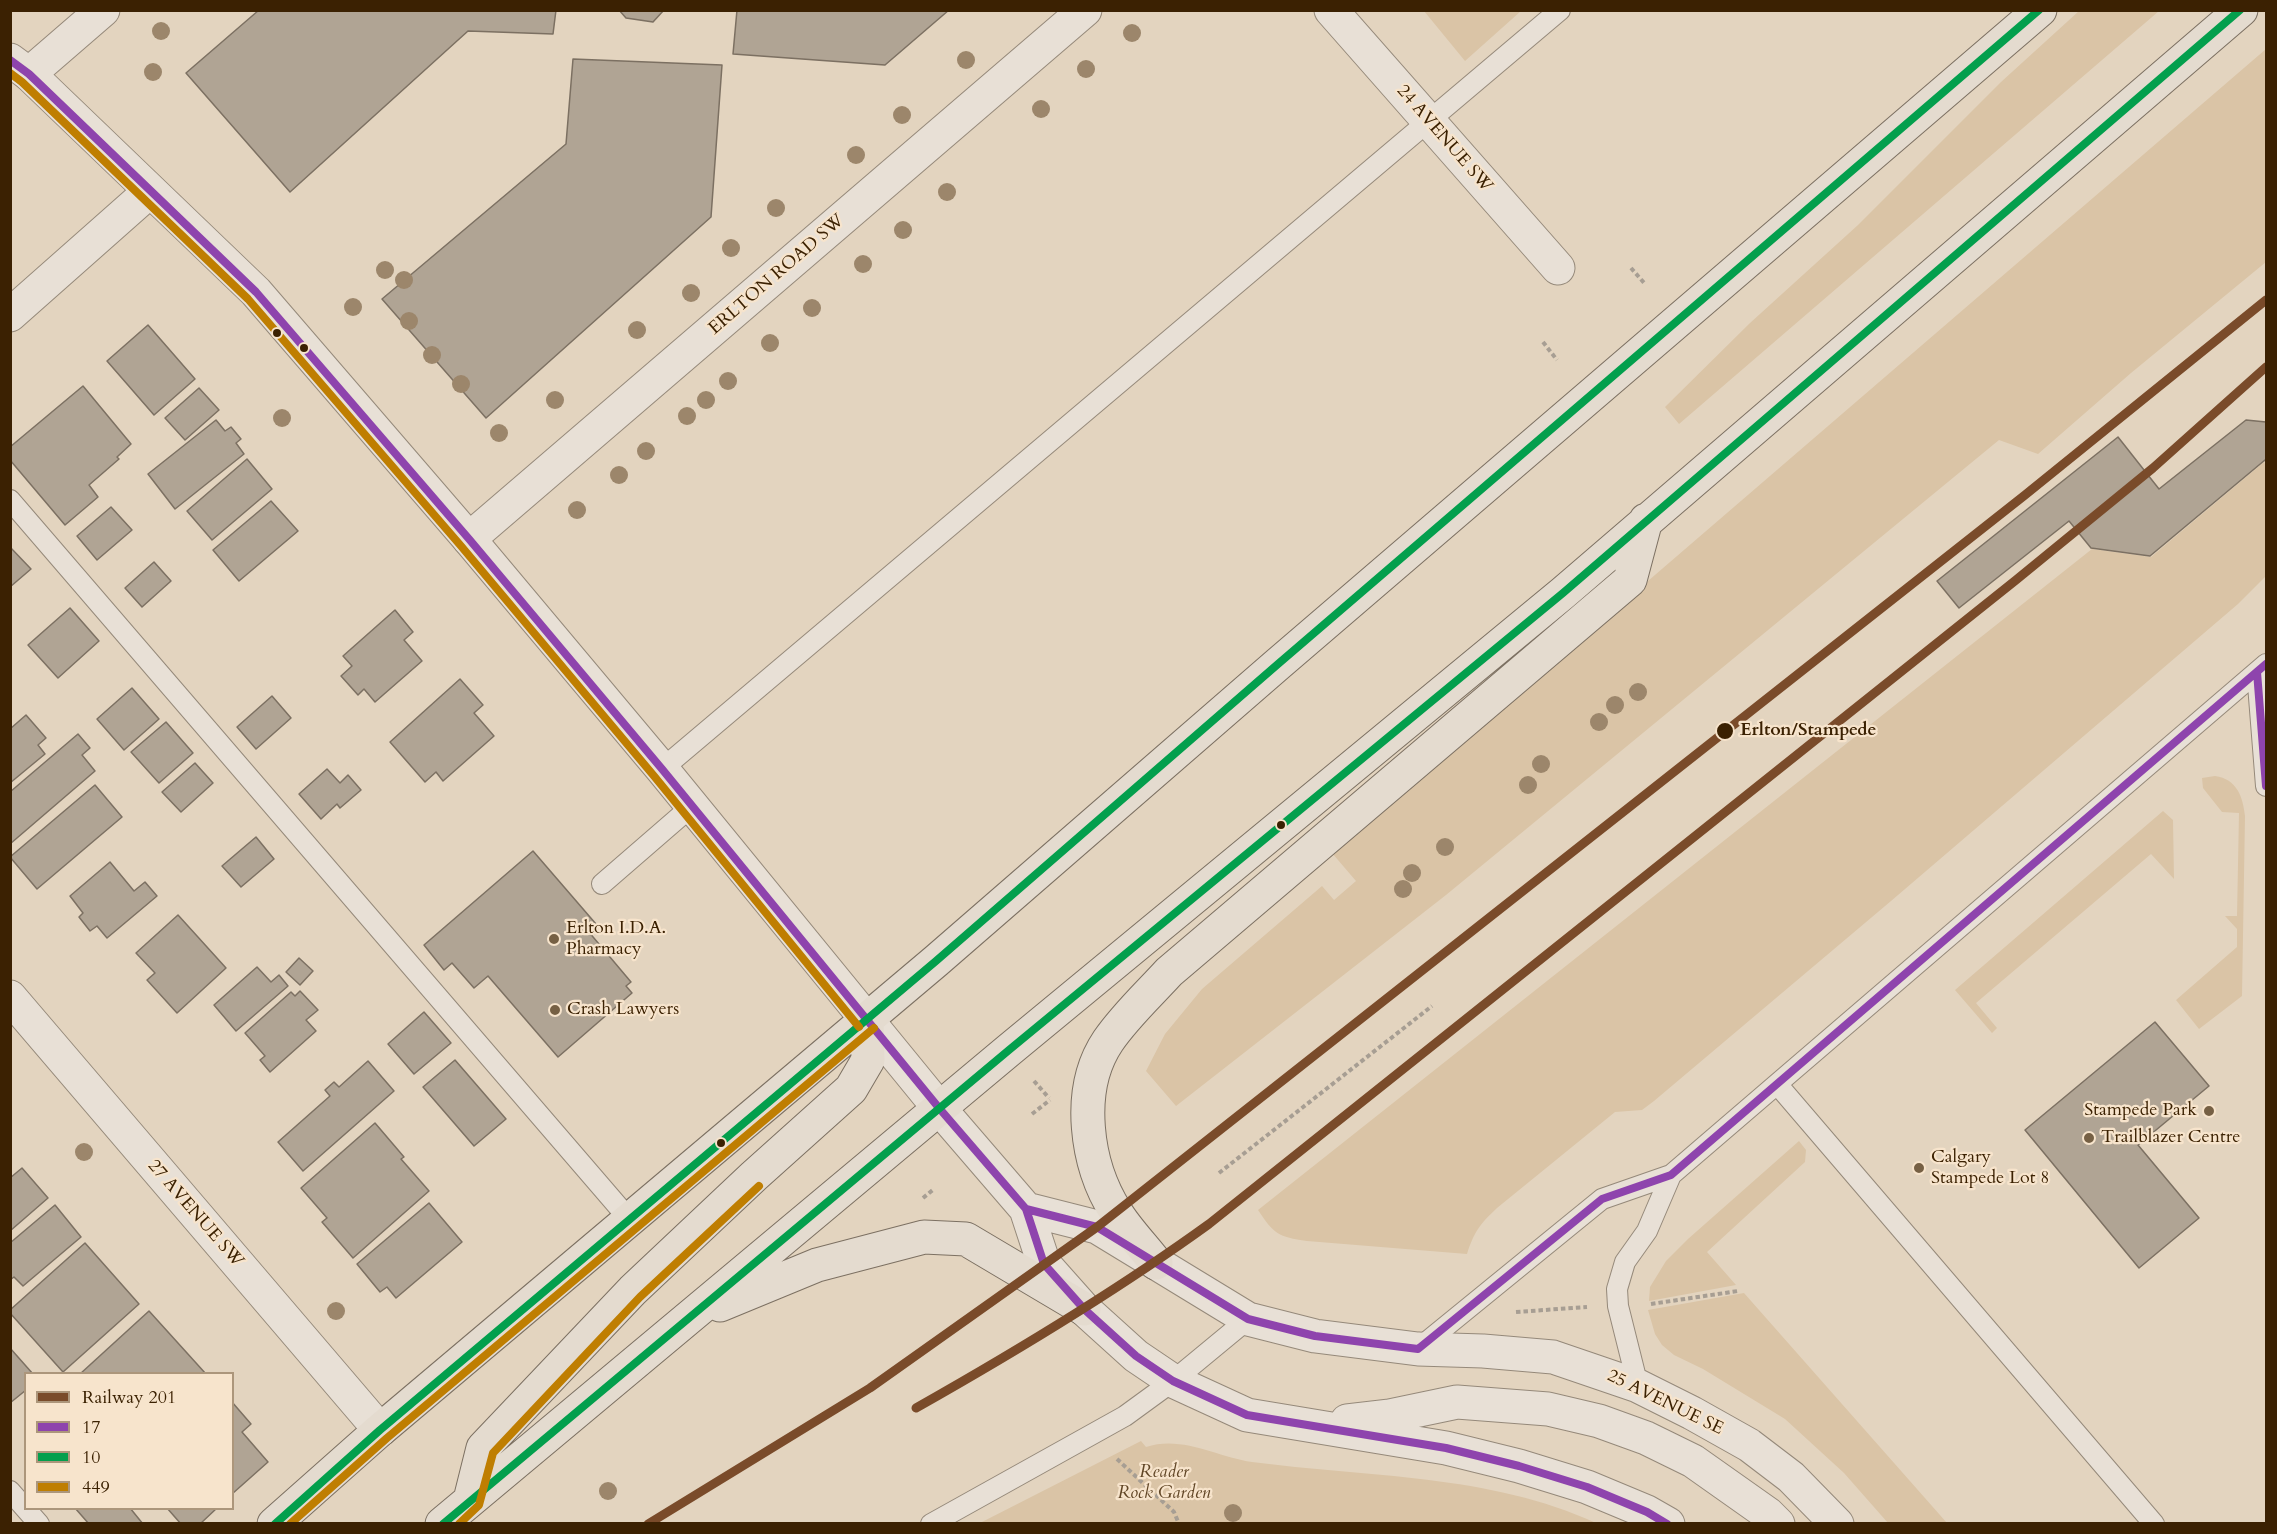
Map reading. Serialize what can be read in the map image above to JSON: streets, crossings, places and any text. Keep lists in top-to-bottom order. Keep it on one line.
{"streets":{"street":["24 AVENUE SW","ERLTON ROAD SW","27 AVENUE SW","25 AVENUE SE"]},"parks":["Reader Rock Garden"],"places":["Erlton/Stampede","Erlton I.D.A. Pharmacy","Crash Lawyers","Stampede Park","Trailblazer Centre","Calgary Stampede Lot 8"],"lines":["transit line 10","transit line 17","transit line 449","rail line 201"],"legend":["Railway 201","17","10","449"]}
